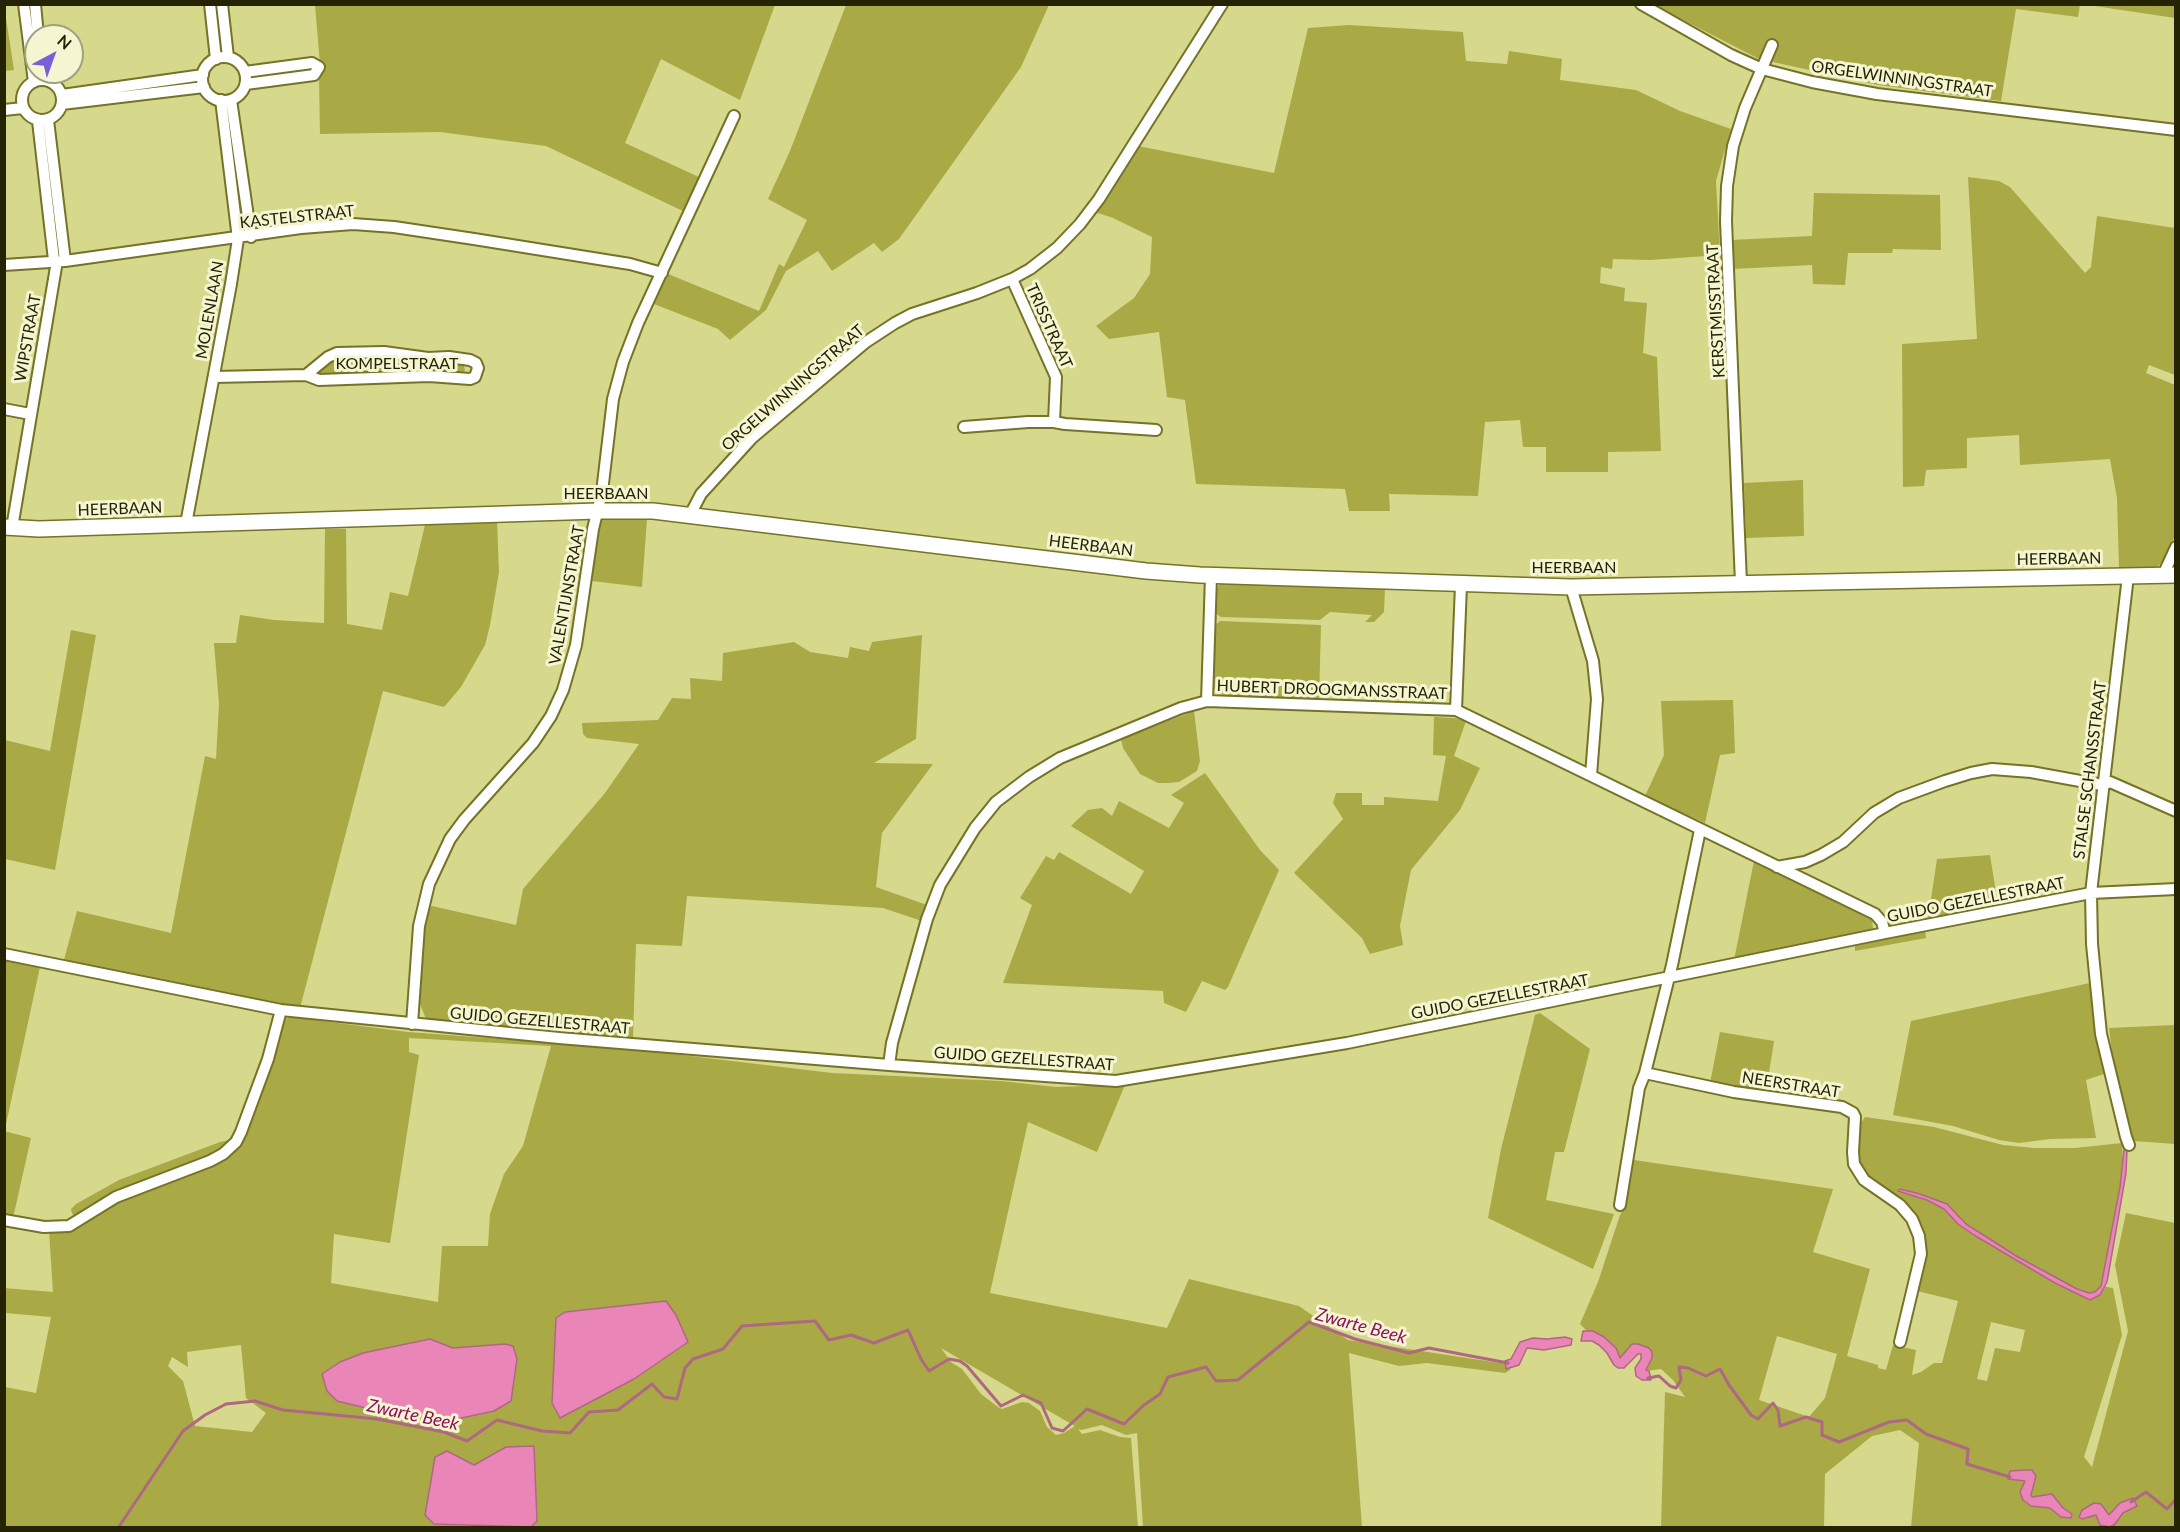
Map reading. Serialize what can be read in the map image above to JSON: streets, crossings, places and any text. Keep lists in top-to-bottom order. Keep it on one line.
{"streets":{"street":["ORGELWINNINGSTRAAT","KASTELSTRAAT","MOLENLAAN","KERSTMISSTRAAT","TRISSTRAAT","WIPSTRAAT","KOMPELSTRAAT","HEERBAAN","VALENTIJNSTRAAT","HUBERT DROOGMANSSTRAAT","STALSE SCHANSSTRAAT","GUIDO GEZELLESTRAAT","NEERSTRAAT"]},"crossings":[["ORGELWINNINGSTRAAT","KERSTMISSTRAAT"],["ORGELWINNINGSTRAAT","TRISSTRAAT"],["ORGELWINNINGSTRAAT","HEERBAAN"],["KASTELSTRAAT","MOLENLAAN"],["KASTELSTRAAT","WIPSTRAAT"],["KASTELSTRAAT","VALENTIJNSTRAAT"],["MOLENLAAN","KOMPELSTRAAT"],["MOLENLAAN","HEERBAAN"],["KERSTMISSTRAAT","HEERBAAN"],["WIPSTRAAT","HEERBAAN"],["HEERBAAN","VALENTIJNSTRAAT"],["HEERBAAN","STALSE SCHANSSTRAAT"],["VALENTIJNSTRAAT","GUIDO GEZELLESTRAAT"],["HUBERT DROOGMANSSTRAAT","GUIDO GEZELLESTRAAT"],["STALSE SCHANSSTRAAT","GUIDO GEZELLESTRAAT"]],"water":["Zwarte Beek"],"north":"top right"}
